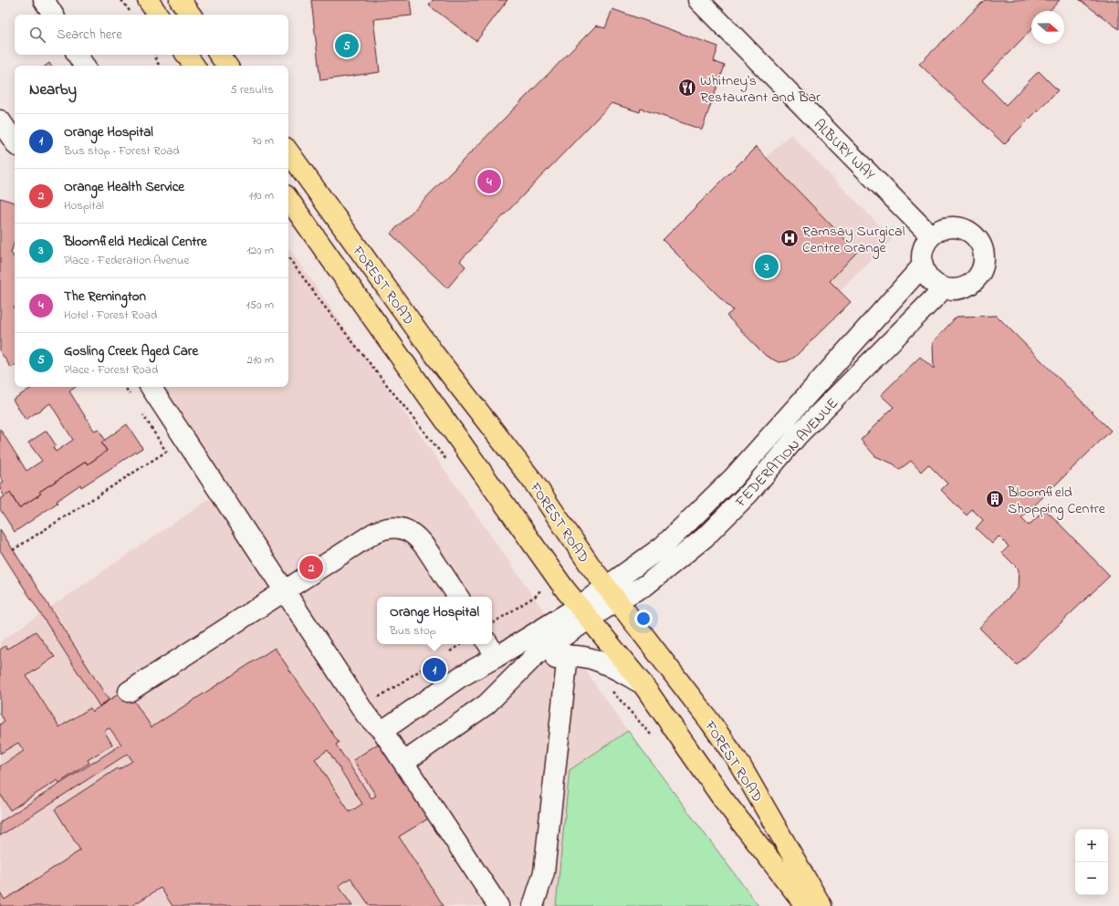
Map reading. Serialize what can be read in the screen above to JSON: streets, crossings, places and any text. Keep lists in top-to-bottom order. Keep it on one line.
{"streets":{"main road":["FOREST ROAD"],"street":["ALBURY WAY","FEDERATION AVENUE"]},"crossings":[["ALBURY WAY","FEDERATION AVENUE"],["FOREST ROAD","FEDERATION AVENUE"]],"places":{"restaurant":["Whitney's Restaurant and Bar"],"hospital":["Ramsay Surgical Centre Orange"],"building":["Bloomfield Shopping Centre"]},"north":"right","page":{"search":"Search here","pins":["5","4","3","2","1"],"heading":["Nearby","5 results"],"list":[{"mark":"1","name":"Orange Hospital","note":"Bus stop · Forest Road","value":"70 m"},{"mark":"2","name":"Orange Health Service","note":"Hospital","value":"110 m"},{"mark":"3","name":"Bloomfield Medical Centre","note":"Place · Federation Avenue","value":"120 m"},{"mark":"4","name":"The Remington","note":"Hotel · Forest Road","value":"150 m"},{"mark":"5","name":"Gosling Creek Aged Care","note":"Place · Forest Road","value":"210 m"}],"popup":["Orange Hospital","Bus stop"],"map_buttons":["+","−"]}}
